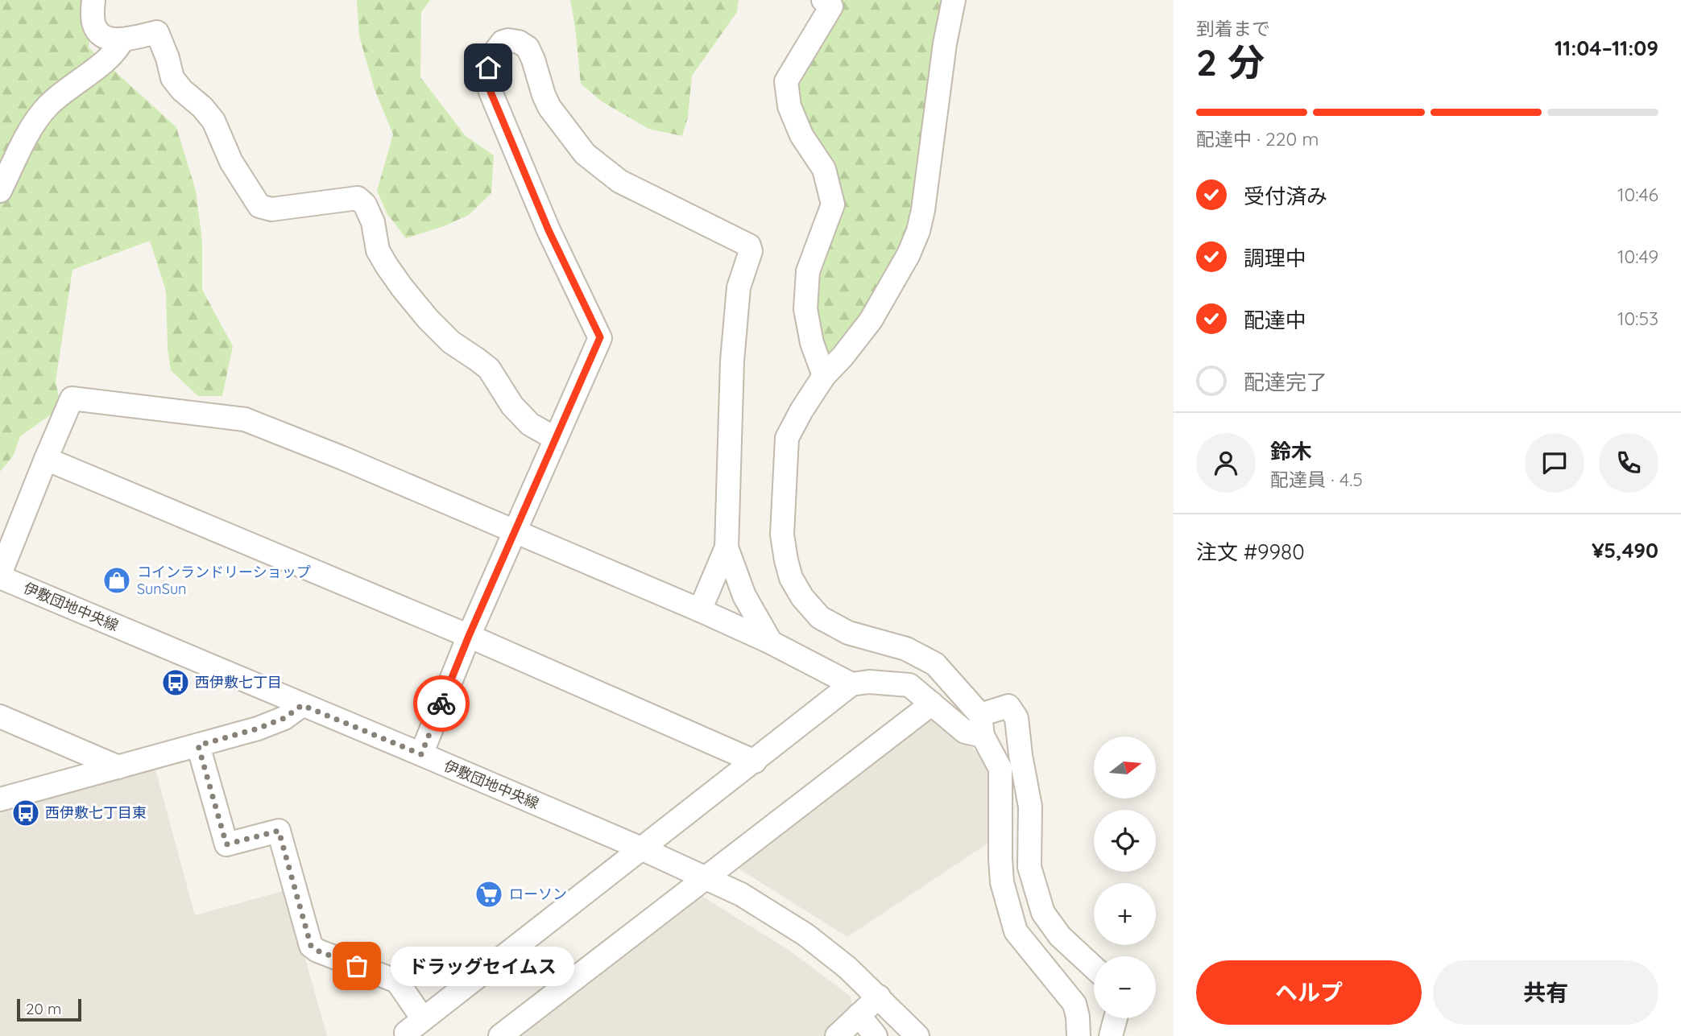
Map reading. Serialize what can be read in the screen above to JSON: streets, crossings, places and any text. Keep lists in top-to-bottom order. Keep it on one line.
{"streets":{"street":["伊敷団地中央線"]},"places":{"shop":["コインランドリーショップ SunSun"],"bus stop":["西伊敷七丁目","西伊敷七丁目東"],"supermarket":["ローソン"],"other":["ドラッグセイムス"]},"scale_bar":"20 m","north":"right","page":{"heading":["2 分","到着まで","11:04–11:09"],"panel":["鈴木","配達員 · 4.5","注文 #9980","¥5,490"],"bar":"配達中 · 220 m","list":[["受付済み","10:46"],["調理中","10:49"],["配達中","10:53"],"配達完了"],"map_buttons":["+","−"],"bubble":"ドラッグセイムス","buttons":["ヘルプ","共有"],"scale":"20 m"}}
